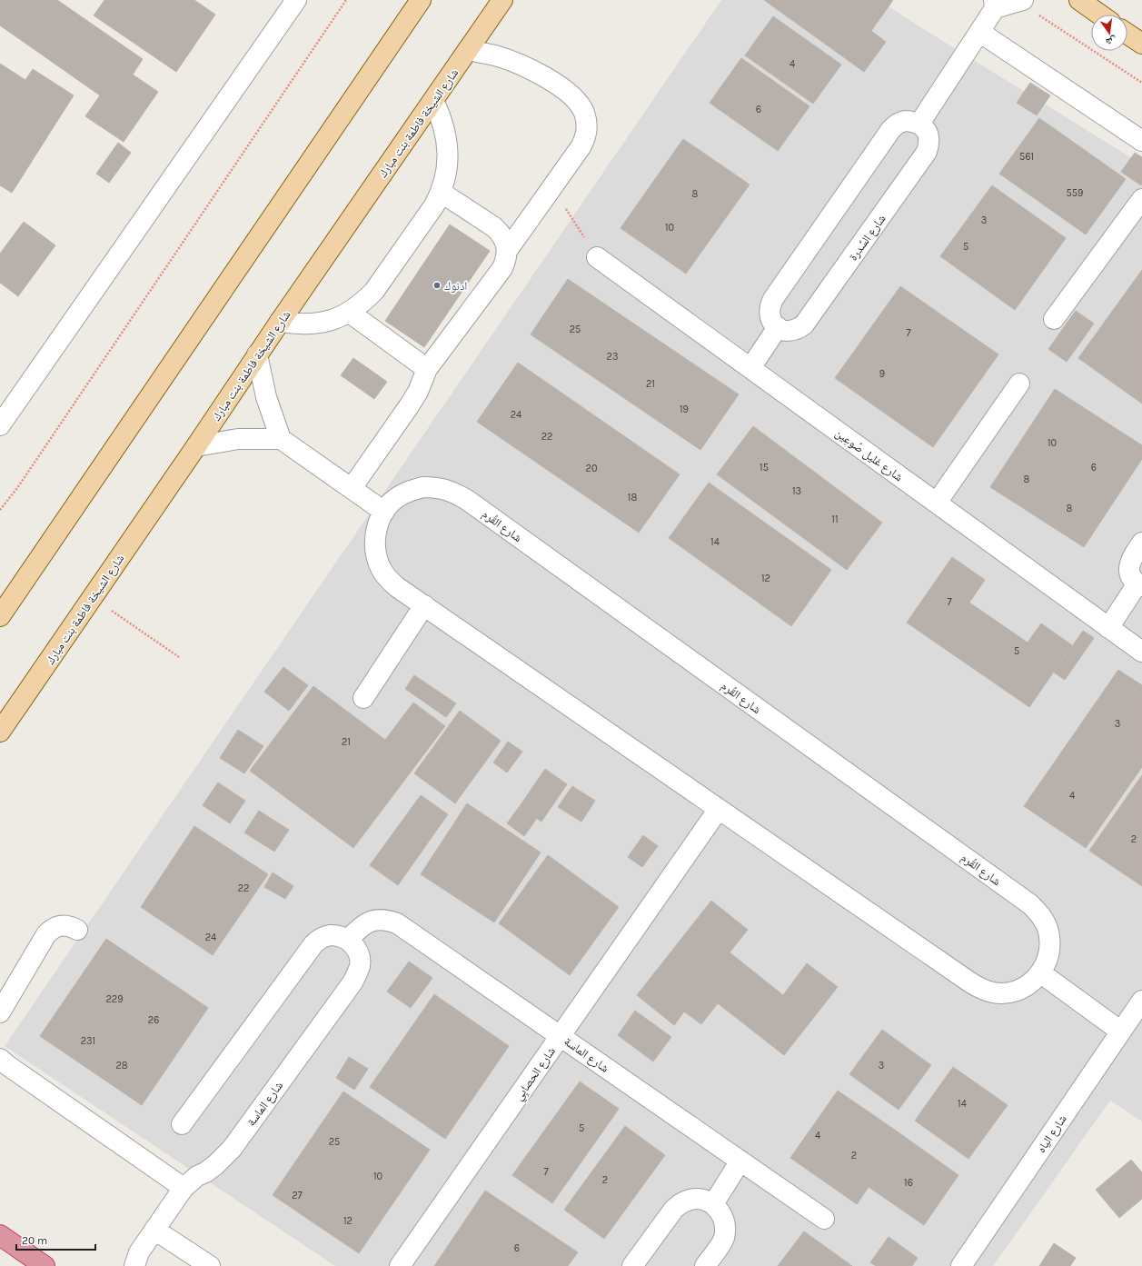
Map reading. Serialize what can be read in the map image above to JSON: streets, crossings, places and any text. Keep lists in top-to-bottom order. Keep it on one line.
{"streets":{"main road":["شارع الشيخة فاطمة بنت مبارك"],"street":["شارع السِّدرة","شارع غليل صُوعِين","شارع القُرم","شارع الماسة","شارع الحصابِي","شارع الياه"]},"crossings":[["شارع القُرم","شارع الحصابِي"],["شارع الماسة","شارع الحصابِي"]],"places":["ادنوك"],"house_numbers":["4","6","561","559","8","3","10","5","25","7","23","9","21","19","24","22","10","15","6","20","8","13","18","8","11","14","12","7","5","3","21","4","2","22","24","229","26","231","28","3","14","5","4","25","2","7","10","2","16","27","12","6"],"scale_bar":"20 m","north":"bottom"}
